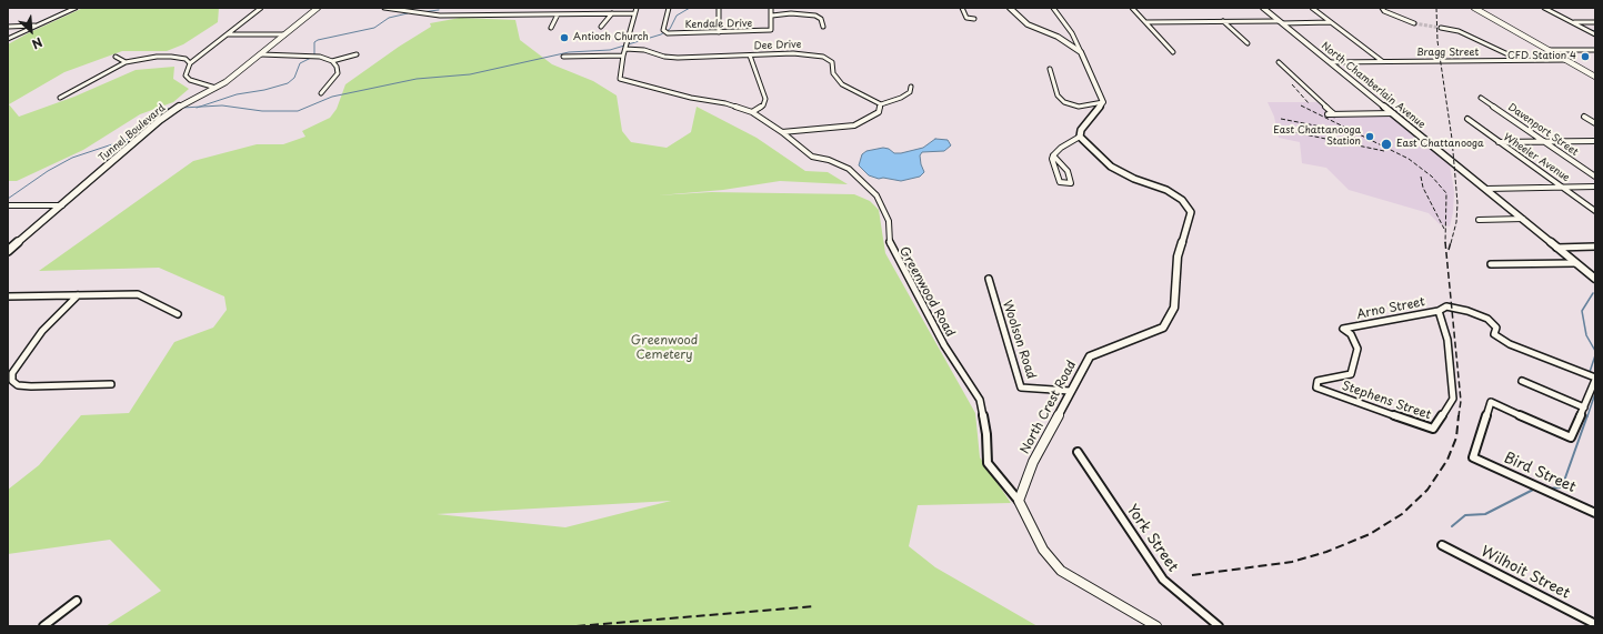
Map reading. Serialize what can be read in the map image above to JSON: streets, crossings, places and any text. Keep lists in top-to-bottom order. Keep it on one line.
{"streets":{"main road":["Tunnel Boulevard"],"street":["Kendale Drive","Dee Drive","Bragg Street","North Chamberlain Avenue","Davenport Street","Wheeler Avenue","Greenwood Road","Arno Street","Woolson Road","Stephens Street","North Crest Road","Bird Street","York Street","Wilhoit Street"]},"crossings":[["Dee Drive","Greenwood Road"],["Bragg Street","North Chamberlain Avenue"],["Greenwood Road","North Crest Road"],["Arno Street","Stephens Street"],["Woolson Road","North Crest Road"]],"parks":["Greenwood Cemetery"],"places":["Antioch Church","CFD Station 4","East Chattanooga Station","East Chattanooga"],"north":"bottom right"}
